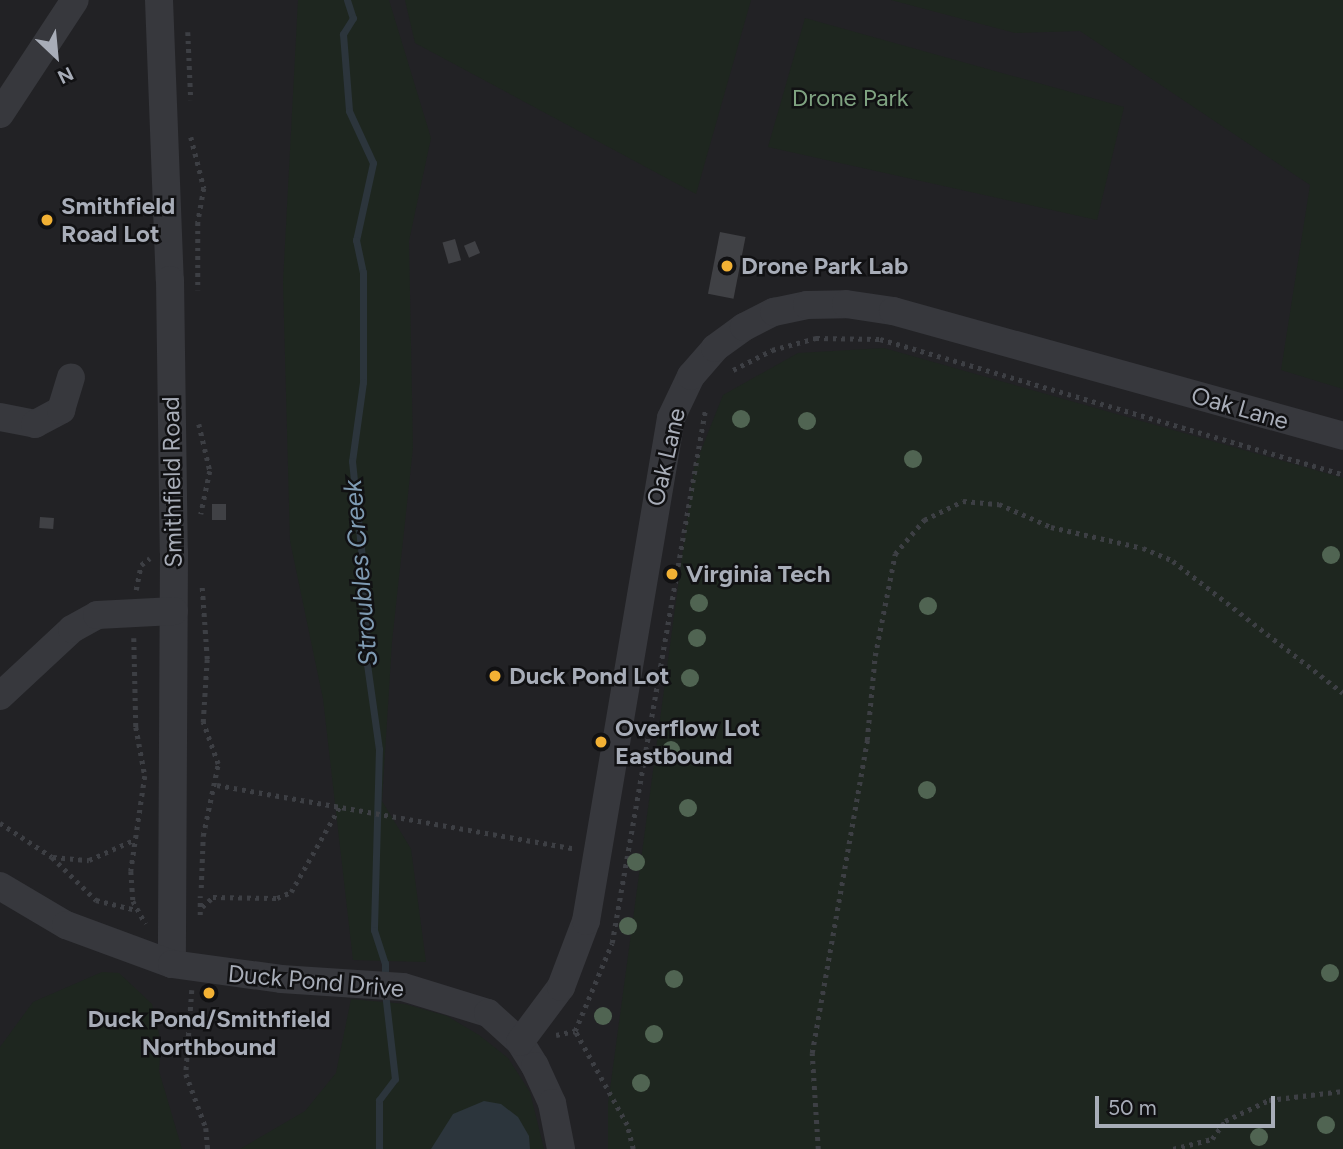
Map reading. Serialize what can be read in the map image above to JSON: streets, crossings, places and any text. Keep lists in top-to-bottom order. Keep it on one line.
{"streets":{"street":["Oak Lane","Smithfield Road","Duck Pond Drive"]},"crossings":[["Oak Lane","Duck Pond Drive"],["Smithfield Road","Duck Pond Drive"]],"water":["Stroubles Creek"],"parks":["Drone Park"],"places":["Smithfield Road Lot","Drone Park Lab","Virginia Tech","Duck Pond Lot","Overflow Lot Eastbound","Duck Pond/Smithfield Northbound"],"scale_bar":"50 m","north":"bottom right"}
